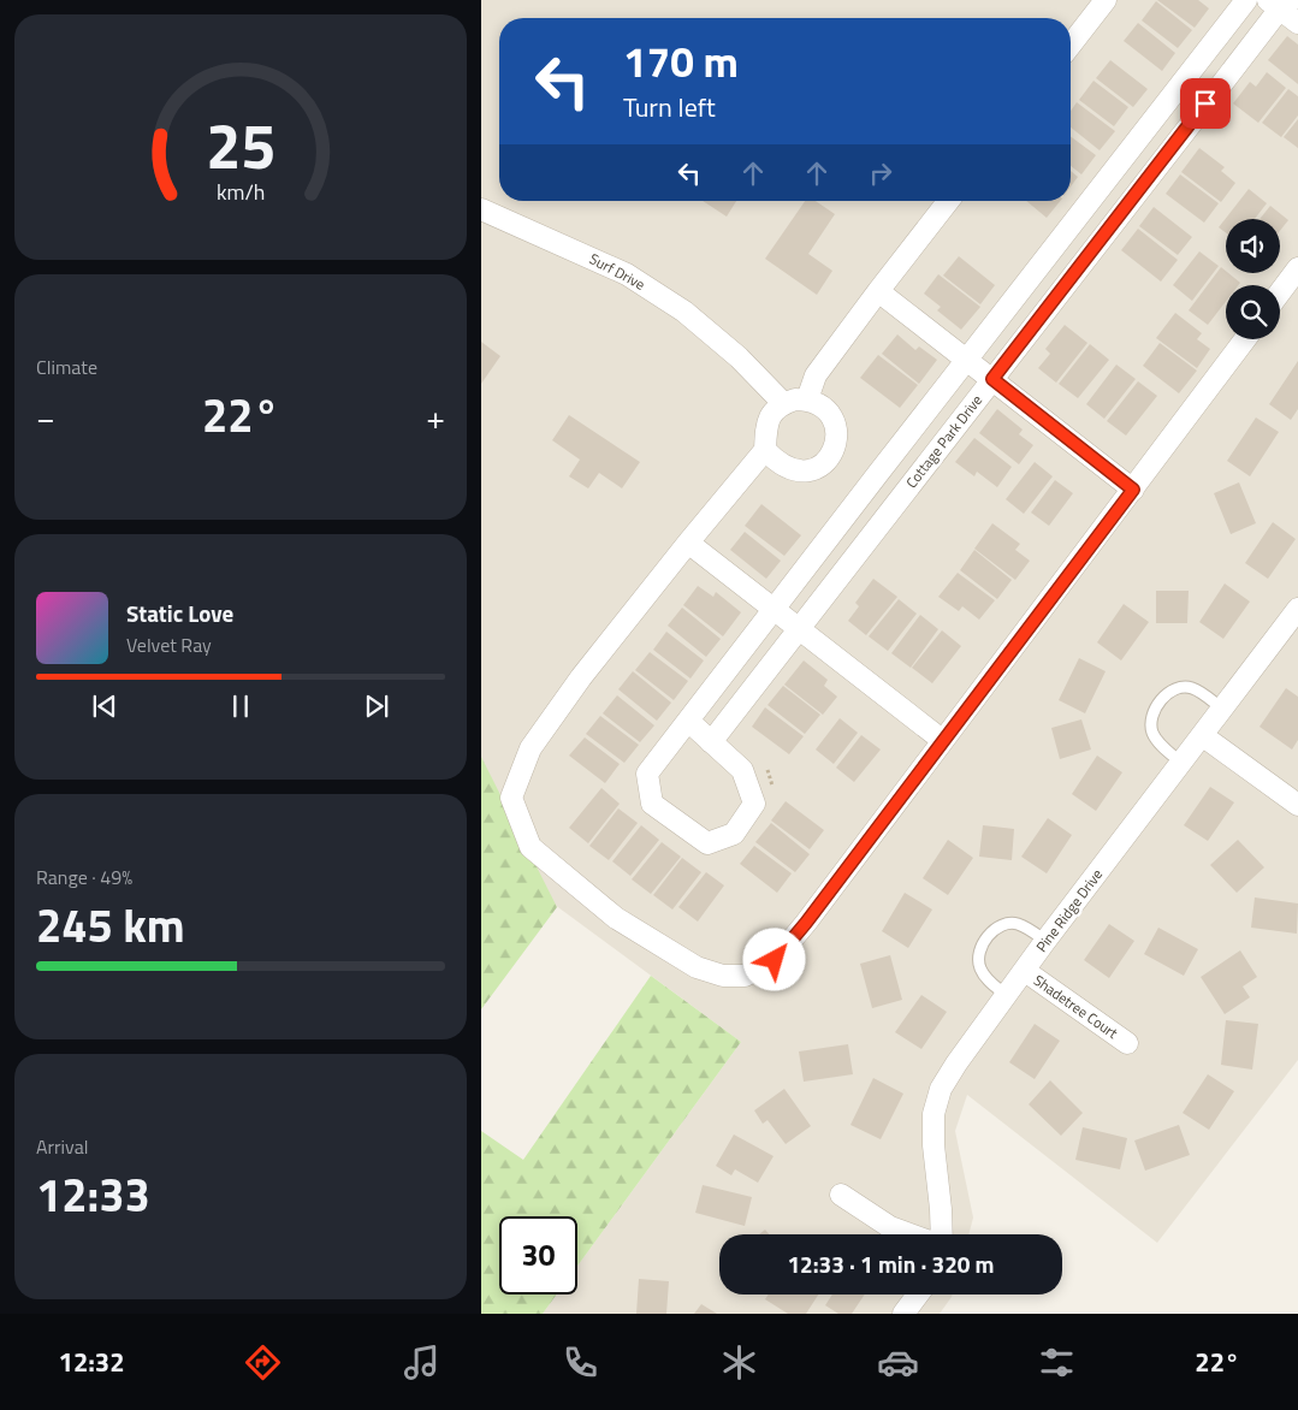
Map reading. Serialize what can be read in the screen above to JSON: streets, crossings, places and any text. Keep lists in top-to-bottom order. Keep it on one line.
{"streets":{"street":["Surf Drive","Cottage Park Drive","Pine Ridge Drive","Shadetree Court"]},"crossings":[["Pine Ridge Drive","Shadetree Court"]],"page":{"turn":["170 m","Turn left"],"tile":["Climate",["Range · 49%","245 km"],["Arrival","12:33"]],"heat":["−","22°","+"],"song":["Static Love","Velvet Ray"],"limit":"30","trip":"12:33 · 1 min · 320 m","tabs":["12:32","22°"],"gauge":["25","km/h"]}}
